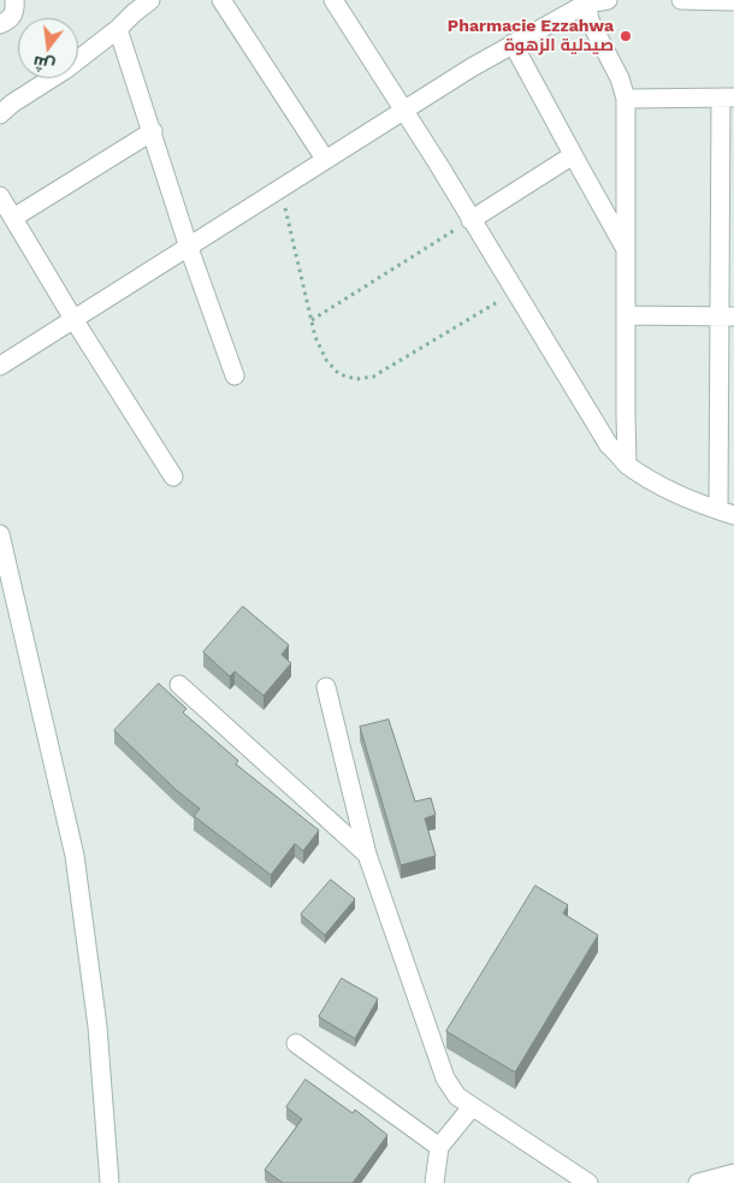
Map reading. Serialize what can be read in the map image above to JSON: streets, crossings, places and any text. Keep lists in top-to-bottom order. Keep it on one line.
{"places":["Pharmacie Ezzahwa صيدلية الزهوة"],"north":"bottom"}
